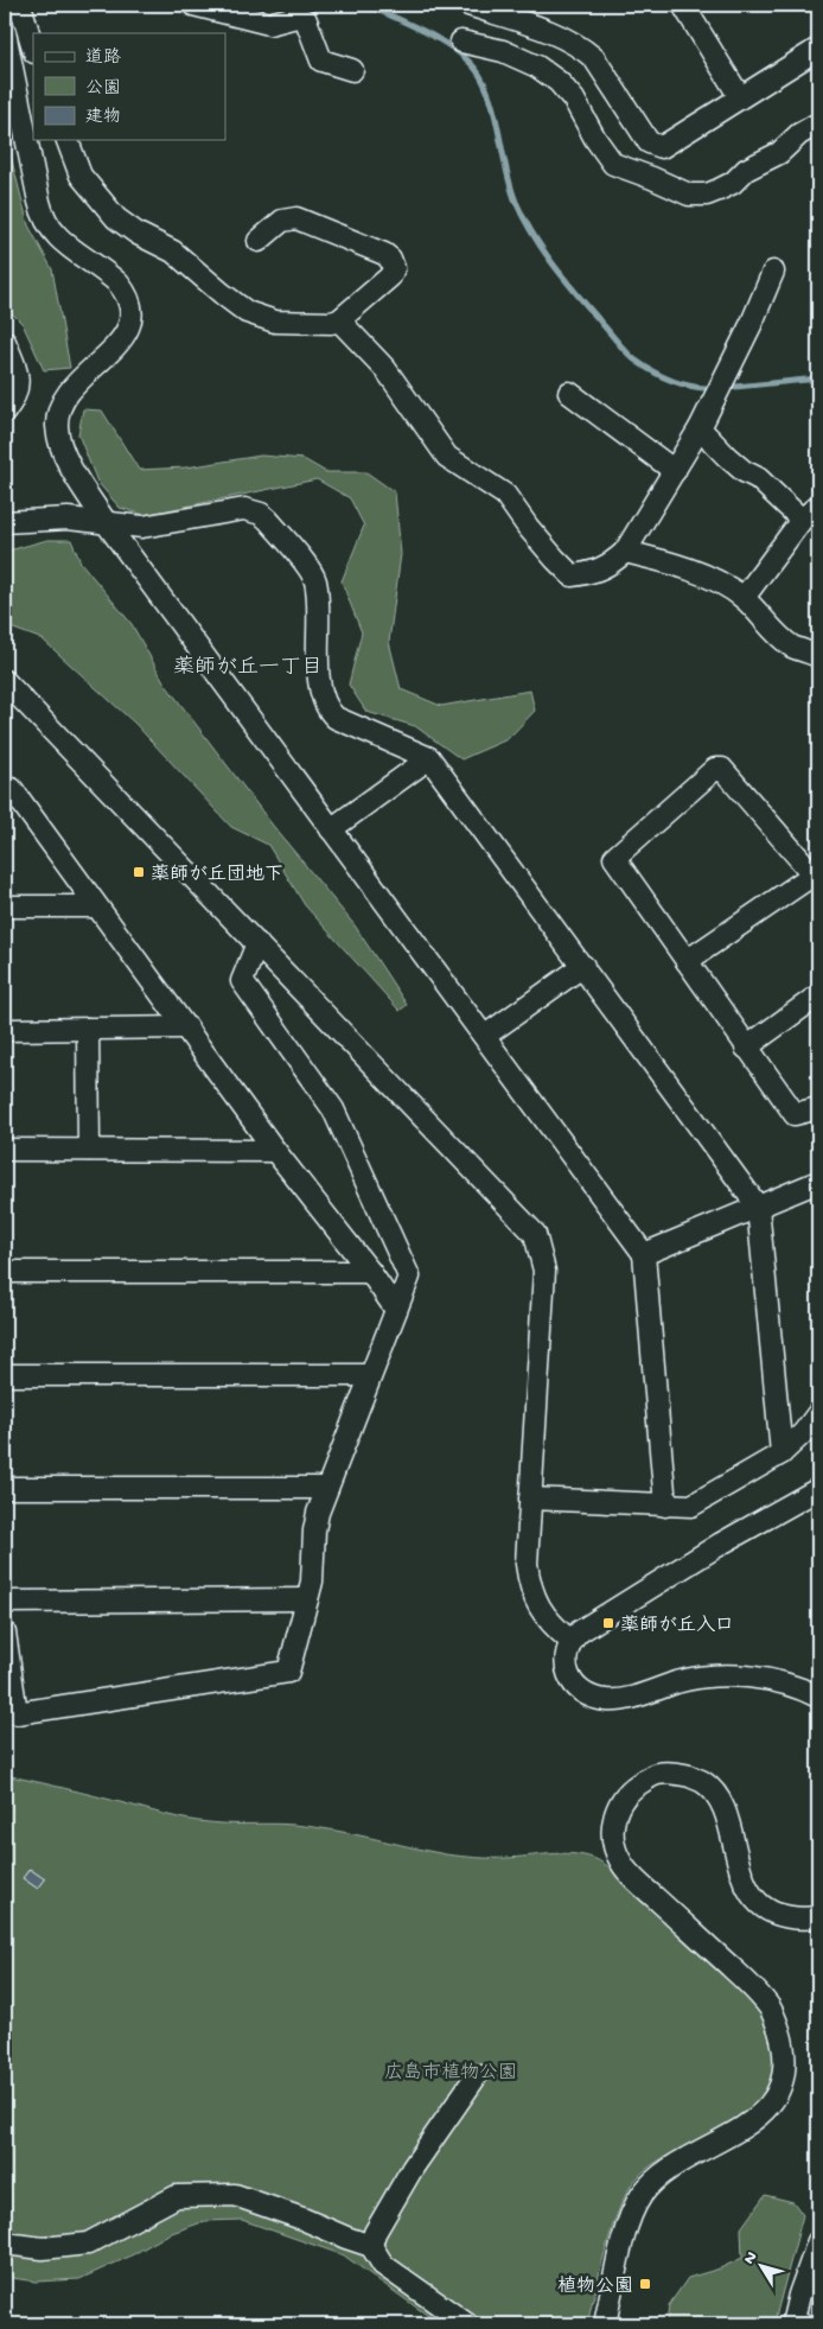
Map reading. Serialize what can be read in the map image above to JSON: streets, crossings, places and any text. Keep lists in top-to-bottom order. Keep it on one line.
{"districts":["薬師が丘一丁目"],"parks":["広島市植物公園"],"places":{"transit":["薬師が丘団地下","薬師が丘入口","植物公園"]},"legend":["道路","公園","建物"],"north":"top left"}
